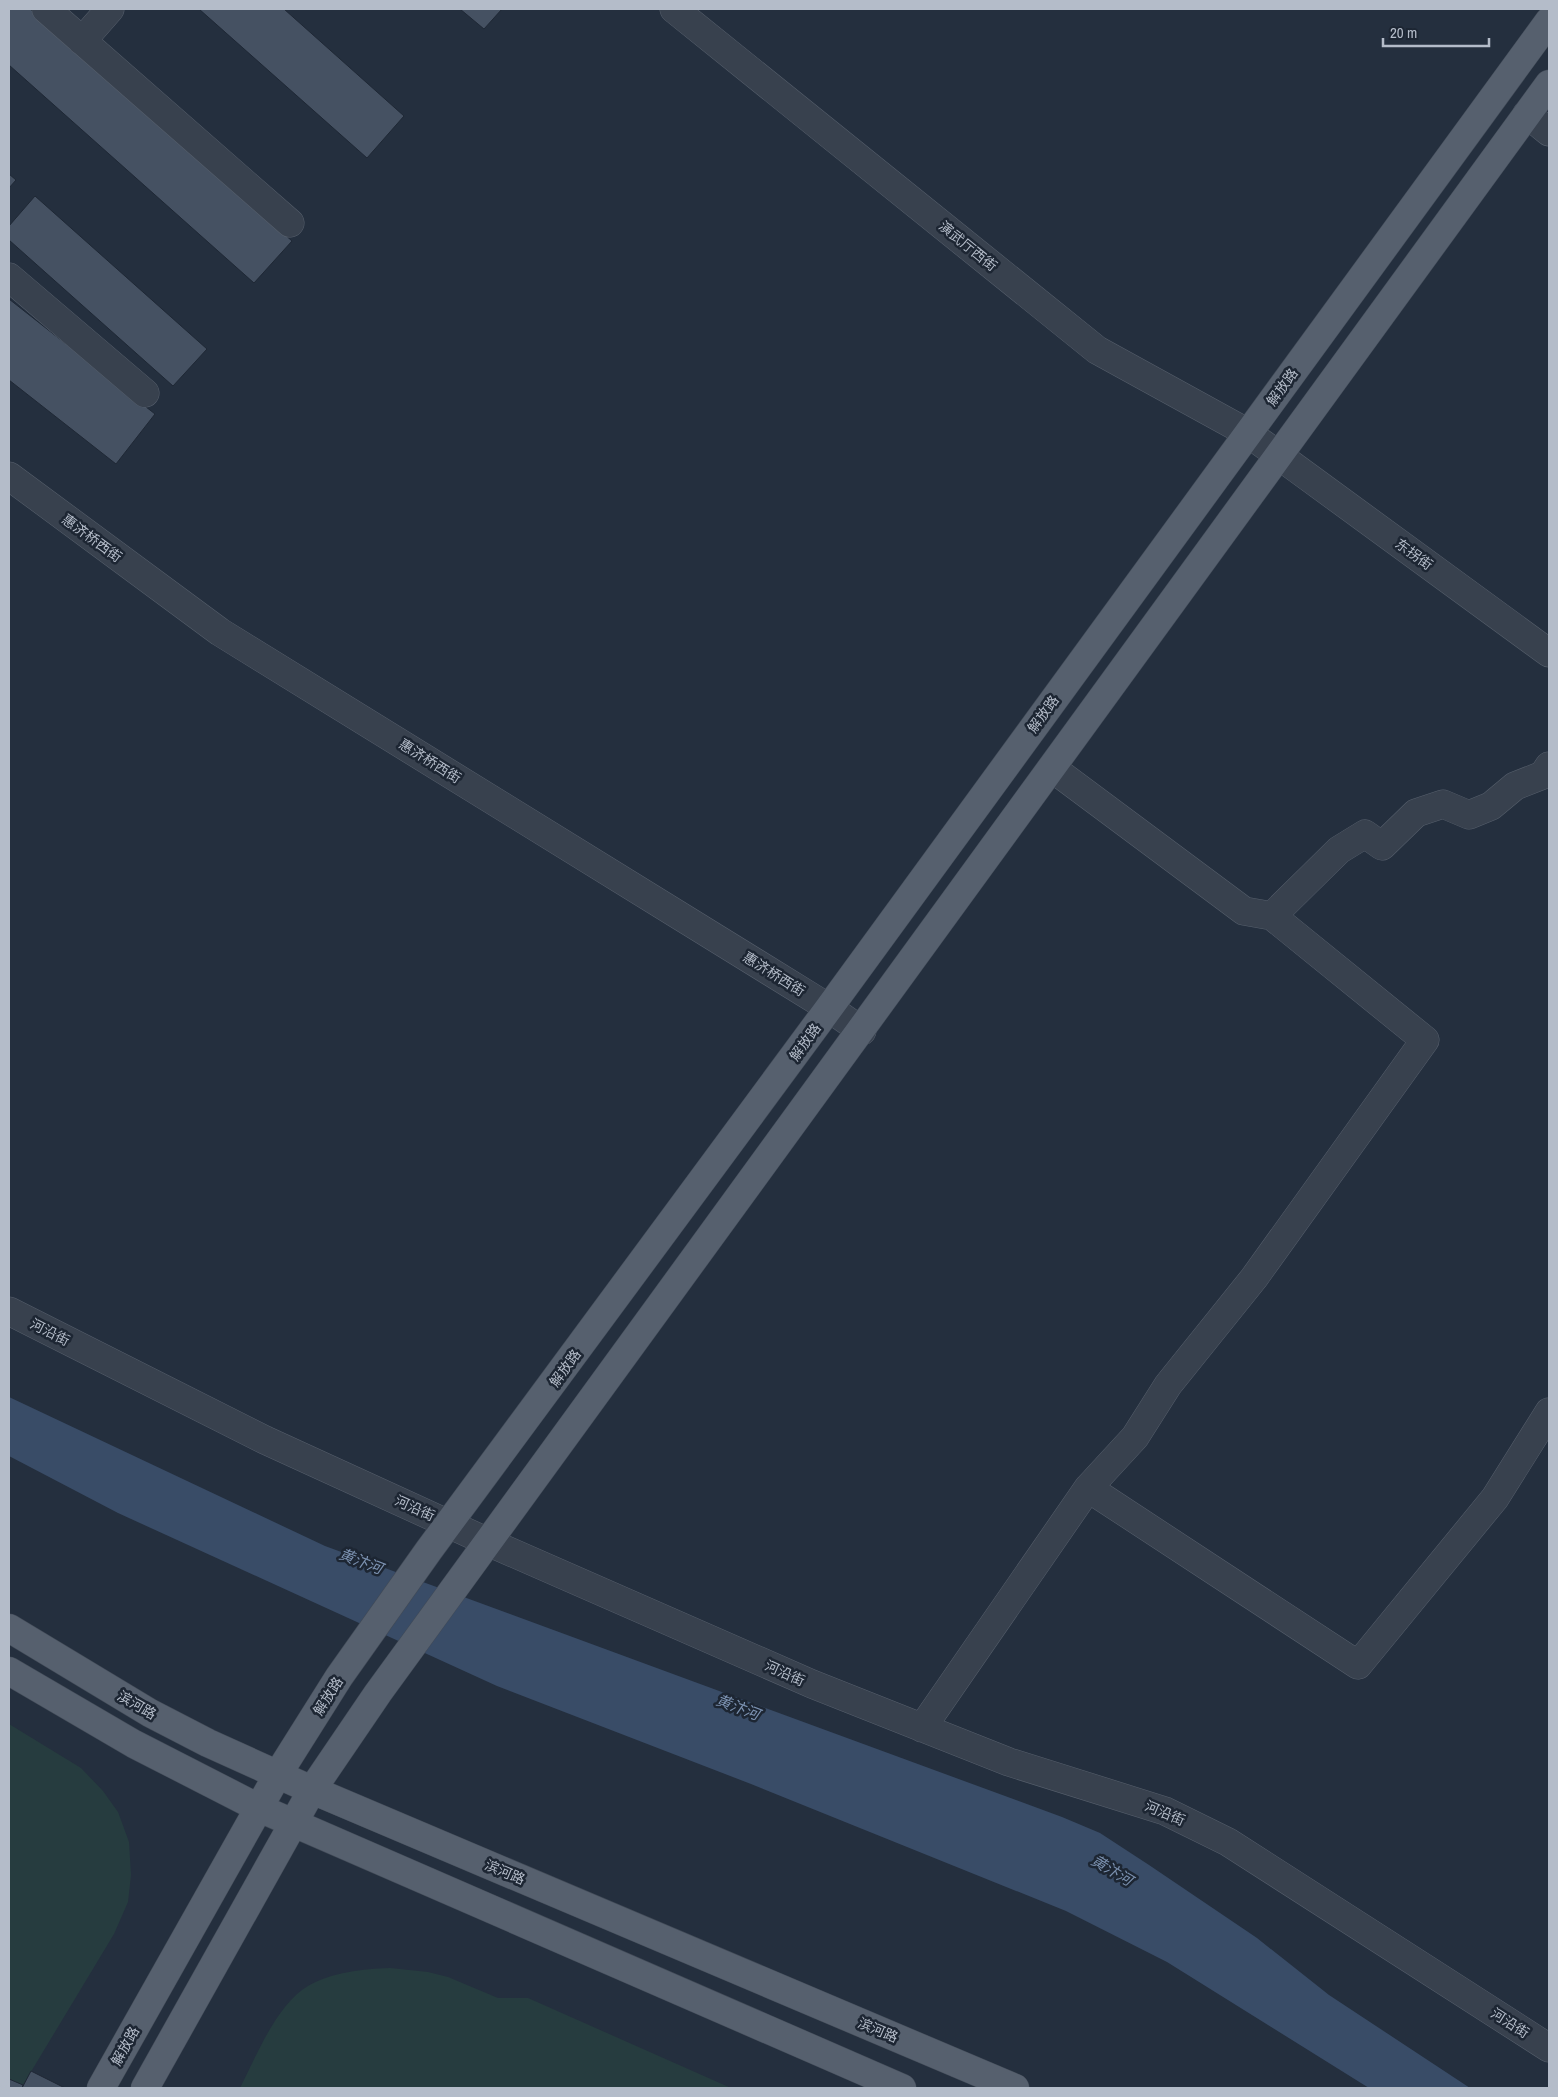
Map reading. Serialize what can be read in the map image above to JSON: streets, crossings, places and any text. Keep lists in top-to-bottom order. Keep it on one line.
{"streets":{"main road":["解放路","滨河路"],"street":["演武厅西街","惠济桥西街","东拐街","河沿街"]},"crossings":[["演武厅西街","解放路"],["演武厅西街","东拐街"],["解放路","惠济桥西街"],["解放路","河沿街"],["解放路","滨河路"]],"water":["黄汴河"],"scale_bar":"20 m"}
